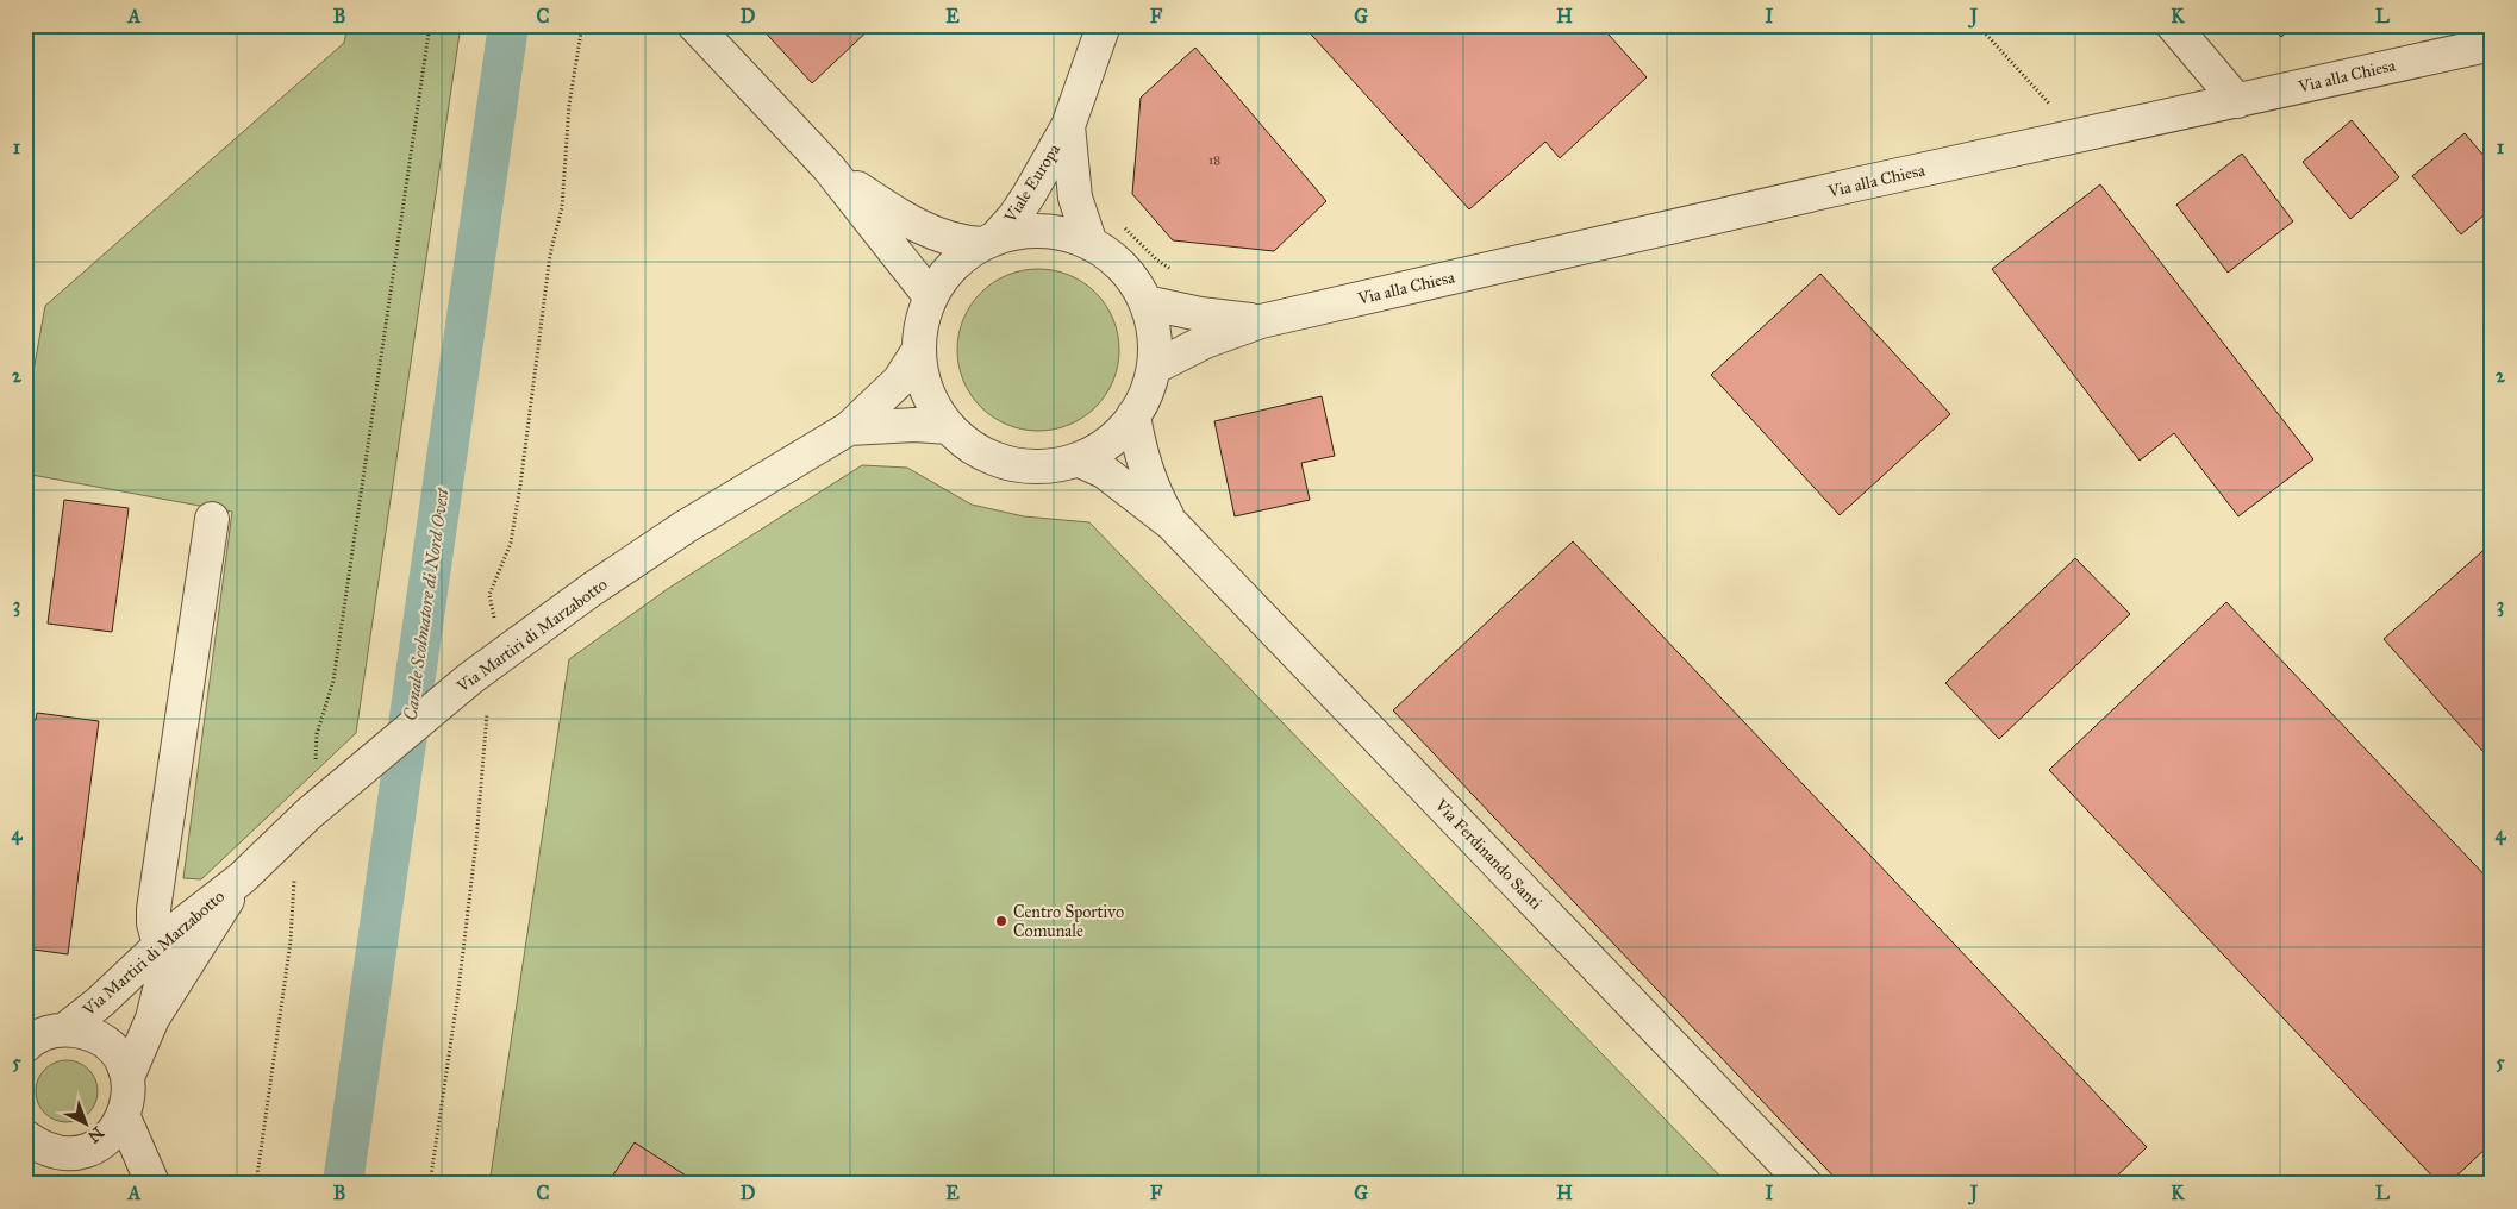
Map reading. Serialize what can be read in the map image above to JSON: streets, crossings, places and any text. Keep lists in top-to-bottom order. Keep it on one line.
{"streets":{"street":["Via alla Chiesa","Viale Europa","Via Martiri di Marzabotto","Via Ferdinando Santi"]},"water":["Canale Scolmatore di Nord Ovest"],"places":["Centro Sportivo Comunale"],"house_numbers":["18"],"north":"bottom right","grid":{"columns":["A","B","C","D","E","F","G","H","I","J","K","L"],"rows":["1","2","3","4","5"]}}
